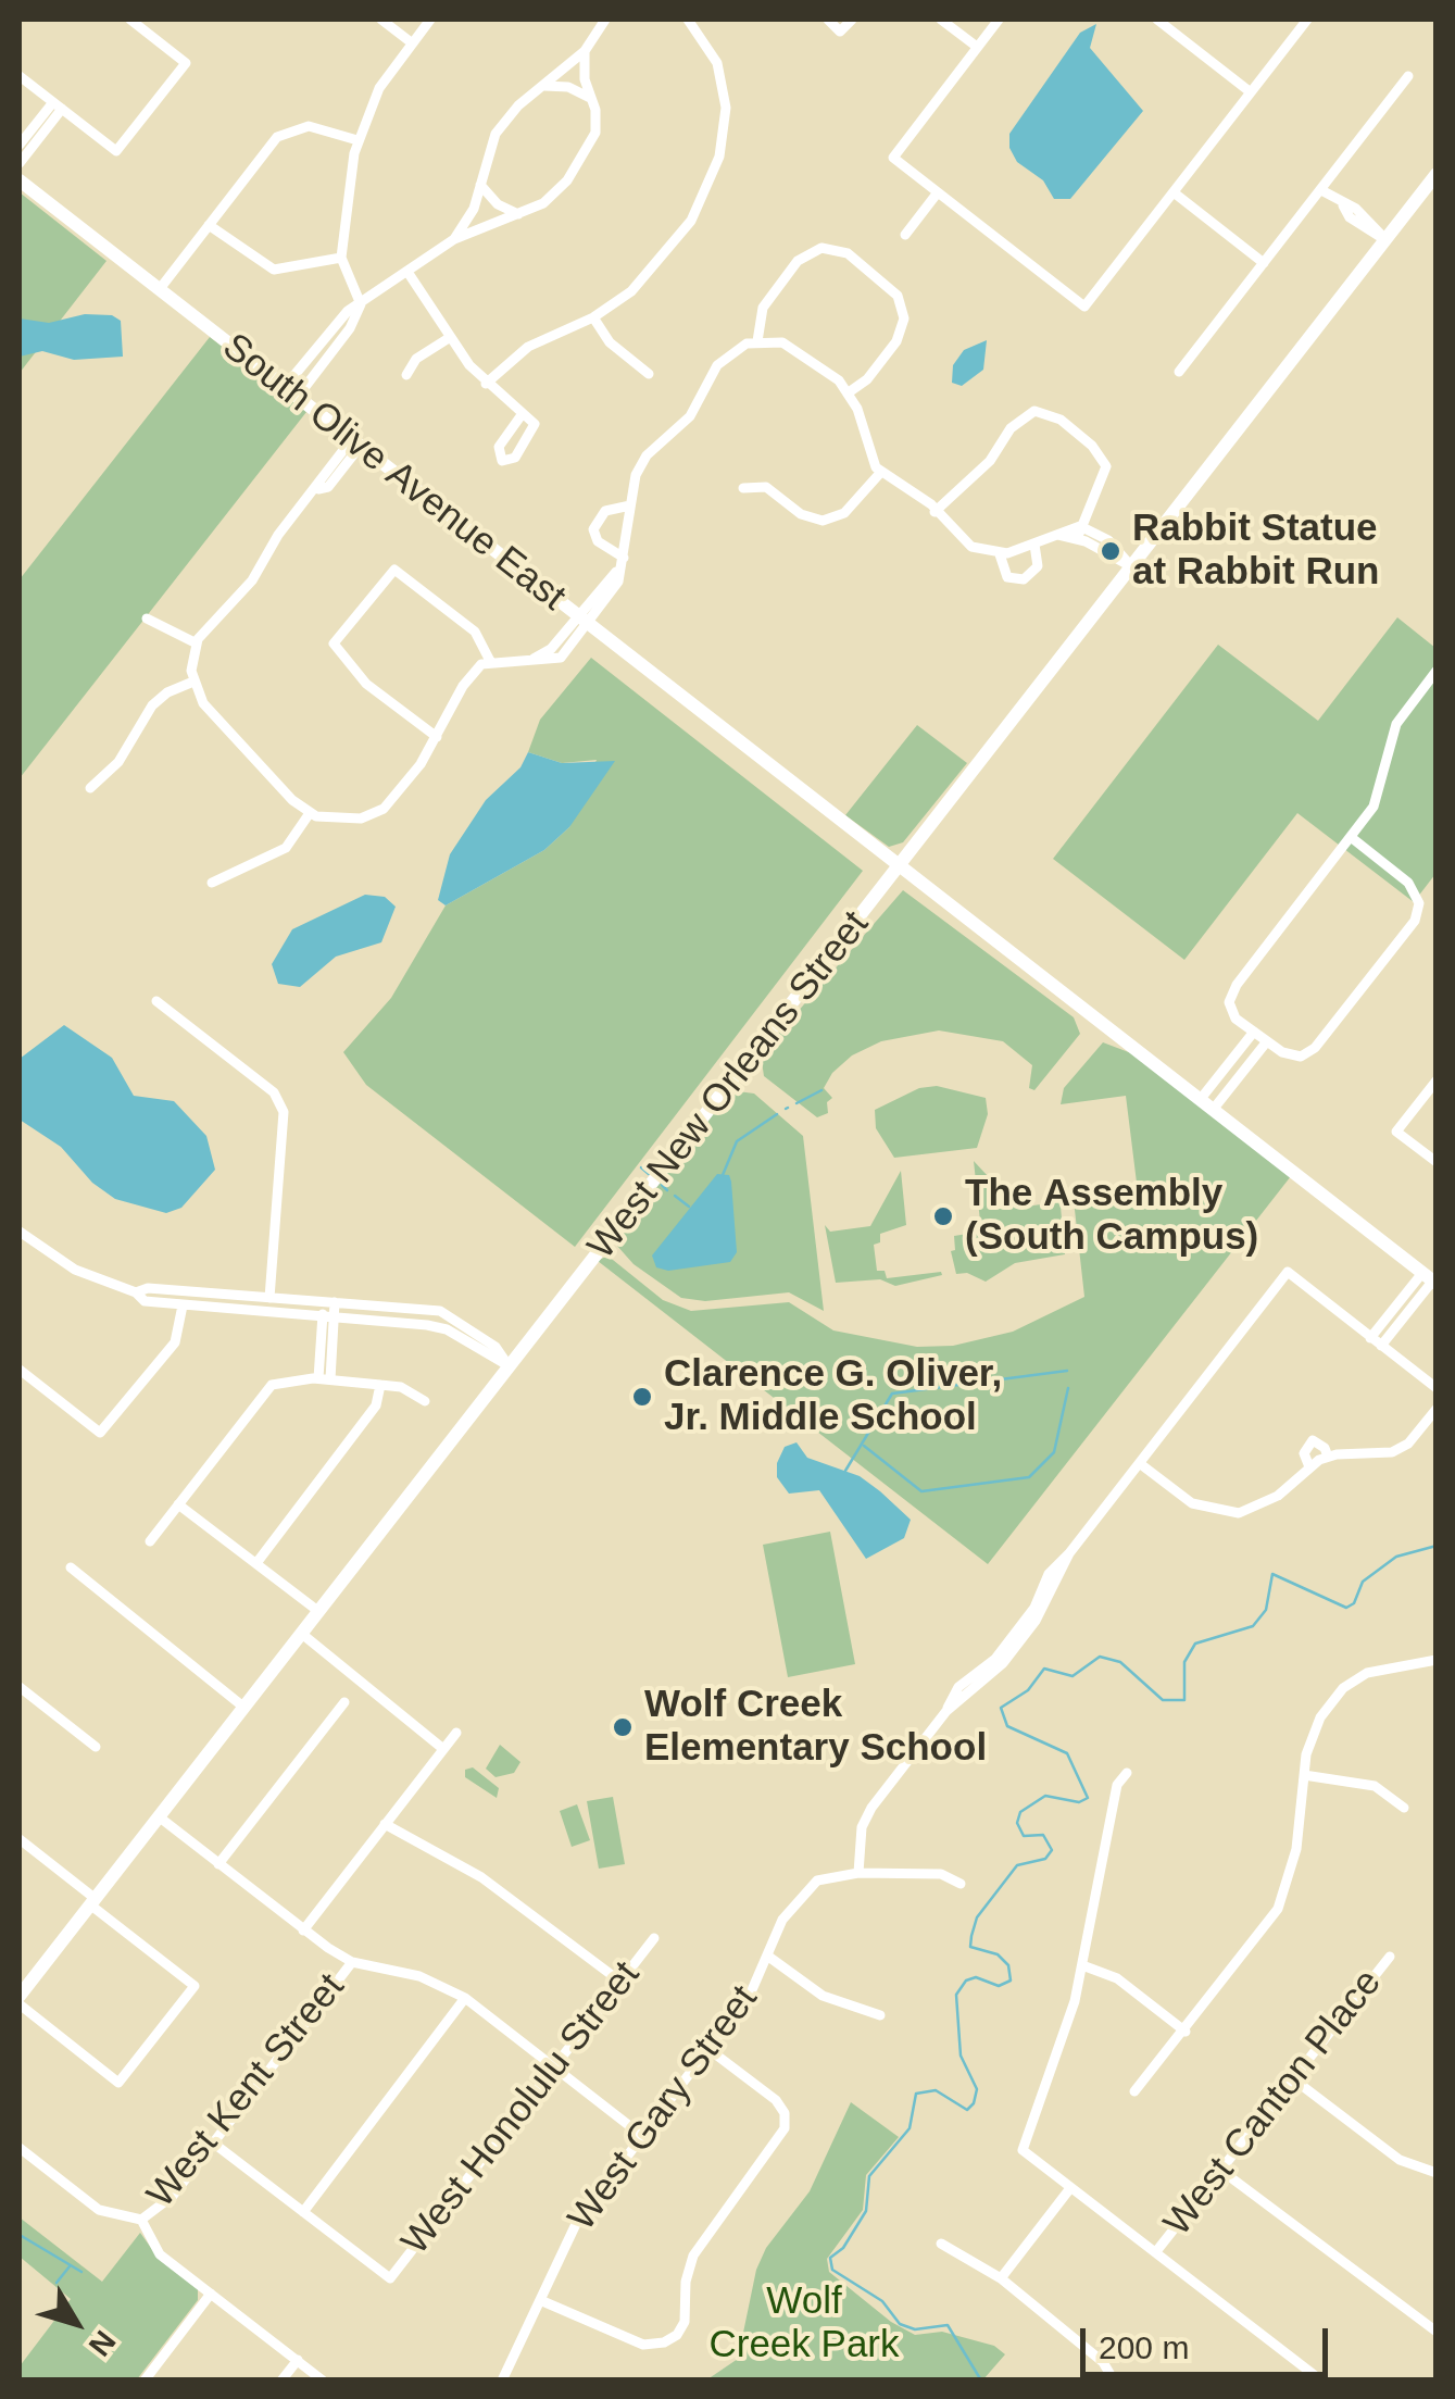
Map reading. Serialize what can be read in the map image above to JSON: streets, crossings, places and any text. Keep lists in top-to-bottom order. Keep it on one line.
{"streets":{"street":["South Olive Avenue East","West New Orleans Street","West Kent Street","West Canton Place","West Honolulu Street","West Gary Street"]},"crossings":[["South Olive Avenue East","West New Orleans Street"]],"parks":["Wolf Creek Park"],"places":["Rabbit Statue at Rabbit Run","The Assembly (South Campus)","Clarence G. Oliver, Jr. Middle School","Wolf Creek Elementary School"],"scale_bar":"200 m","north":"bottom right"}
